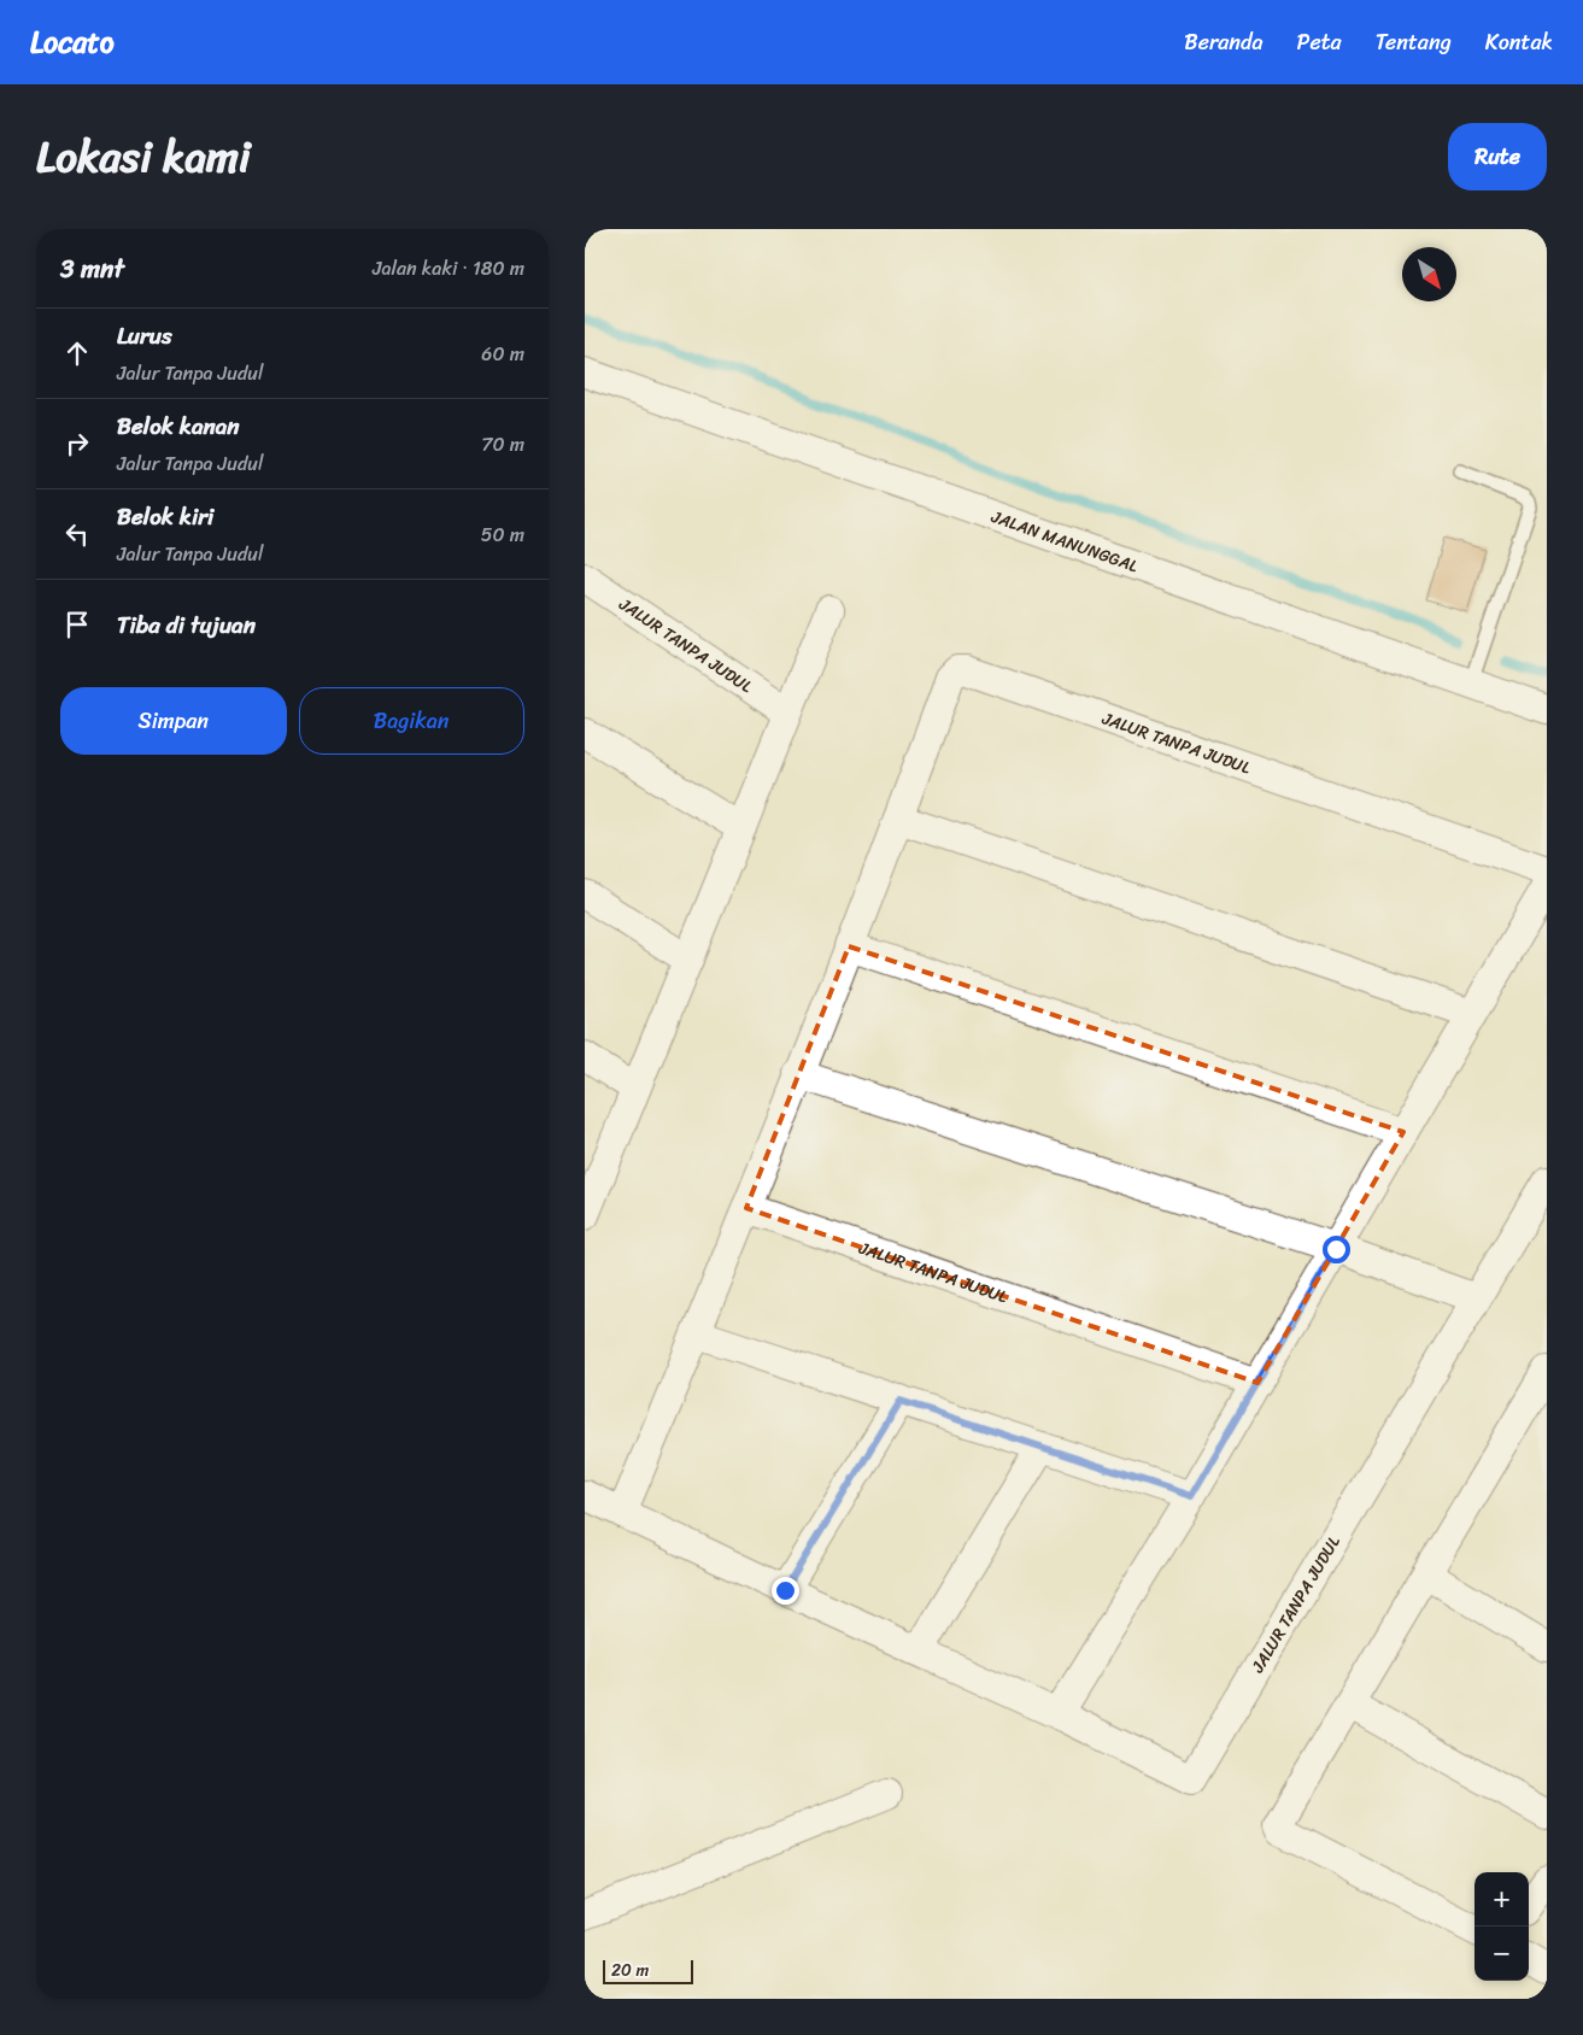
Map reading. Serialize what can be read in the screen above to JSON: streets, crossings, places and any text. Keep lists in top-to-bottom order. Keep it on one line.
{"streets":{"street":["JALAN MANUNGGAL","JALUR TANPA JUDUL"]},"scale_bar":"20 m","north":"bottom right","page":{"header":"Locato","nav":["Beranda","Peta","Tentang","Kontak"],"title":"Lokasi kami","buttons":["Rute",["Simpan","Bagikan"]],"heading":["3 mnt","Jalan kaki · 180 m"],"list":[["Lurus","Jalur Tanpa Judul","60 m"],["Belok kanan","Jalur Tanpa Judul","70 m"],["Belok kiri","Jalur Tanpa Judul","50 m"],"Tiba di tujuan"],"map_buttons":["+","−"],"scale":"20 m"}}
